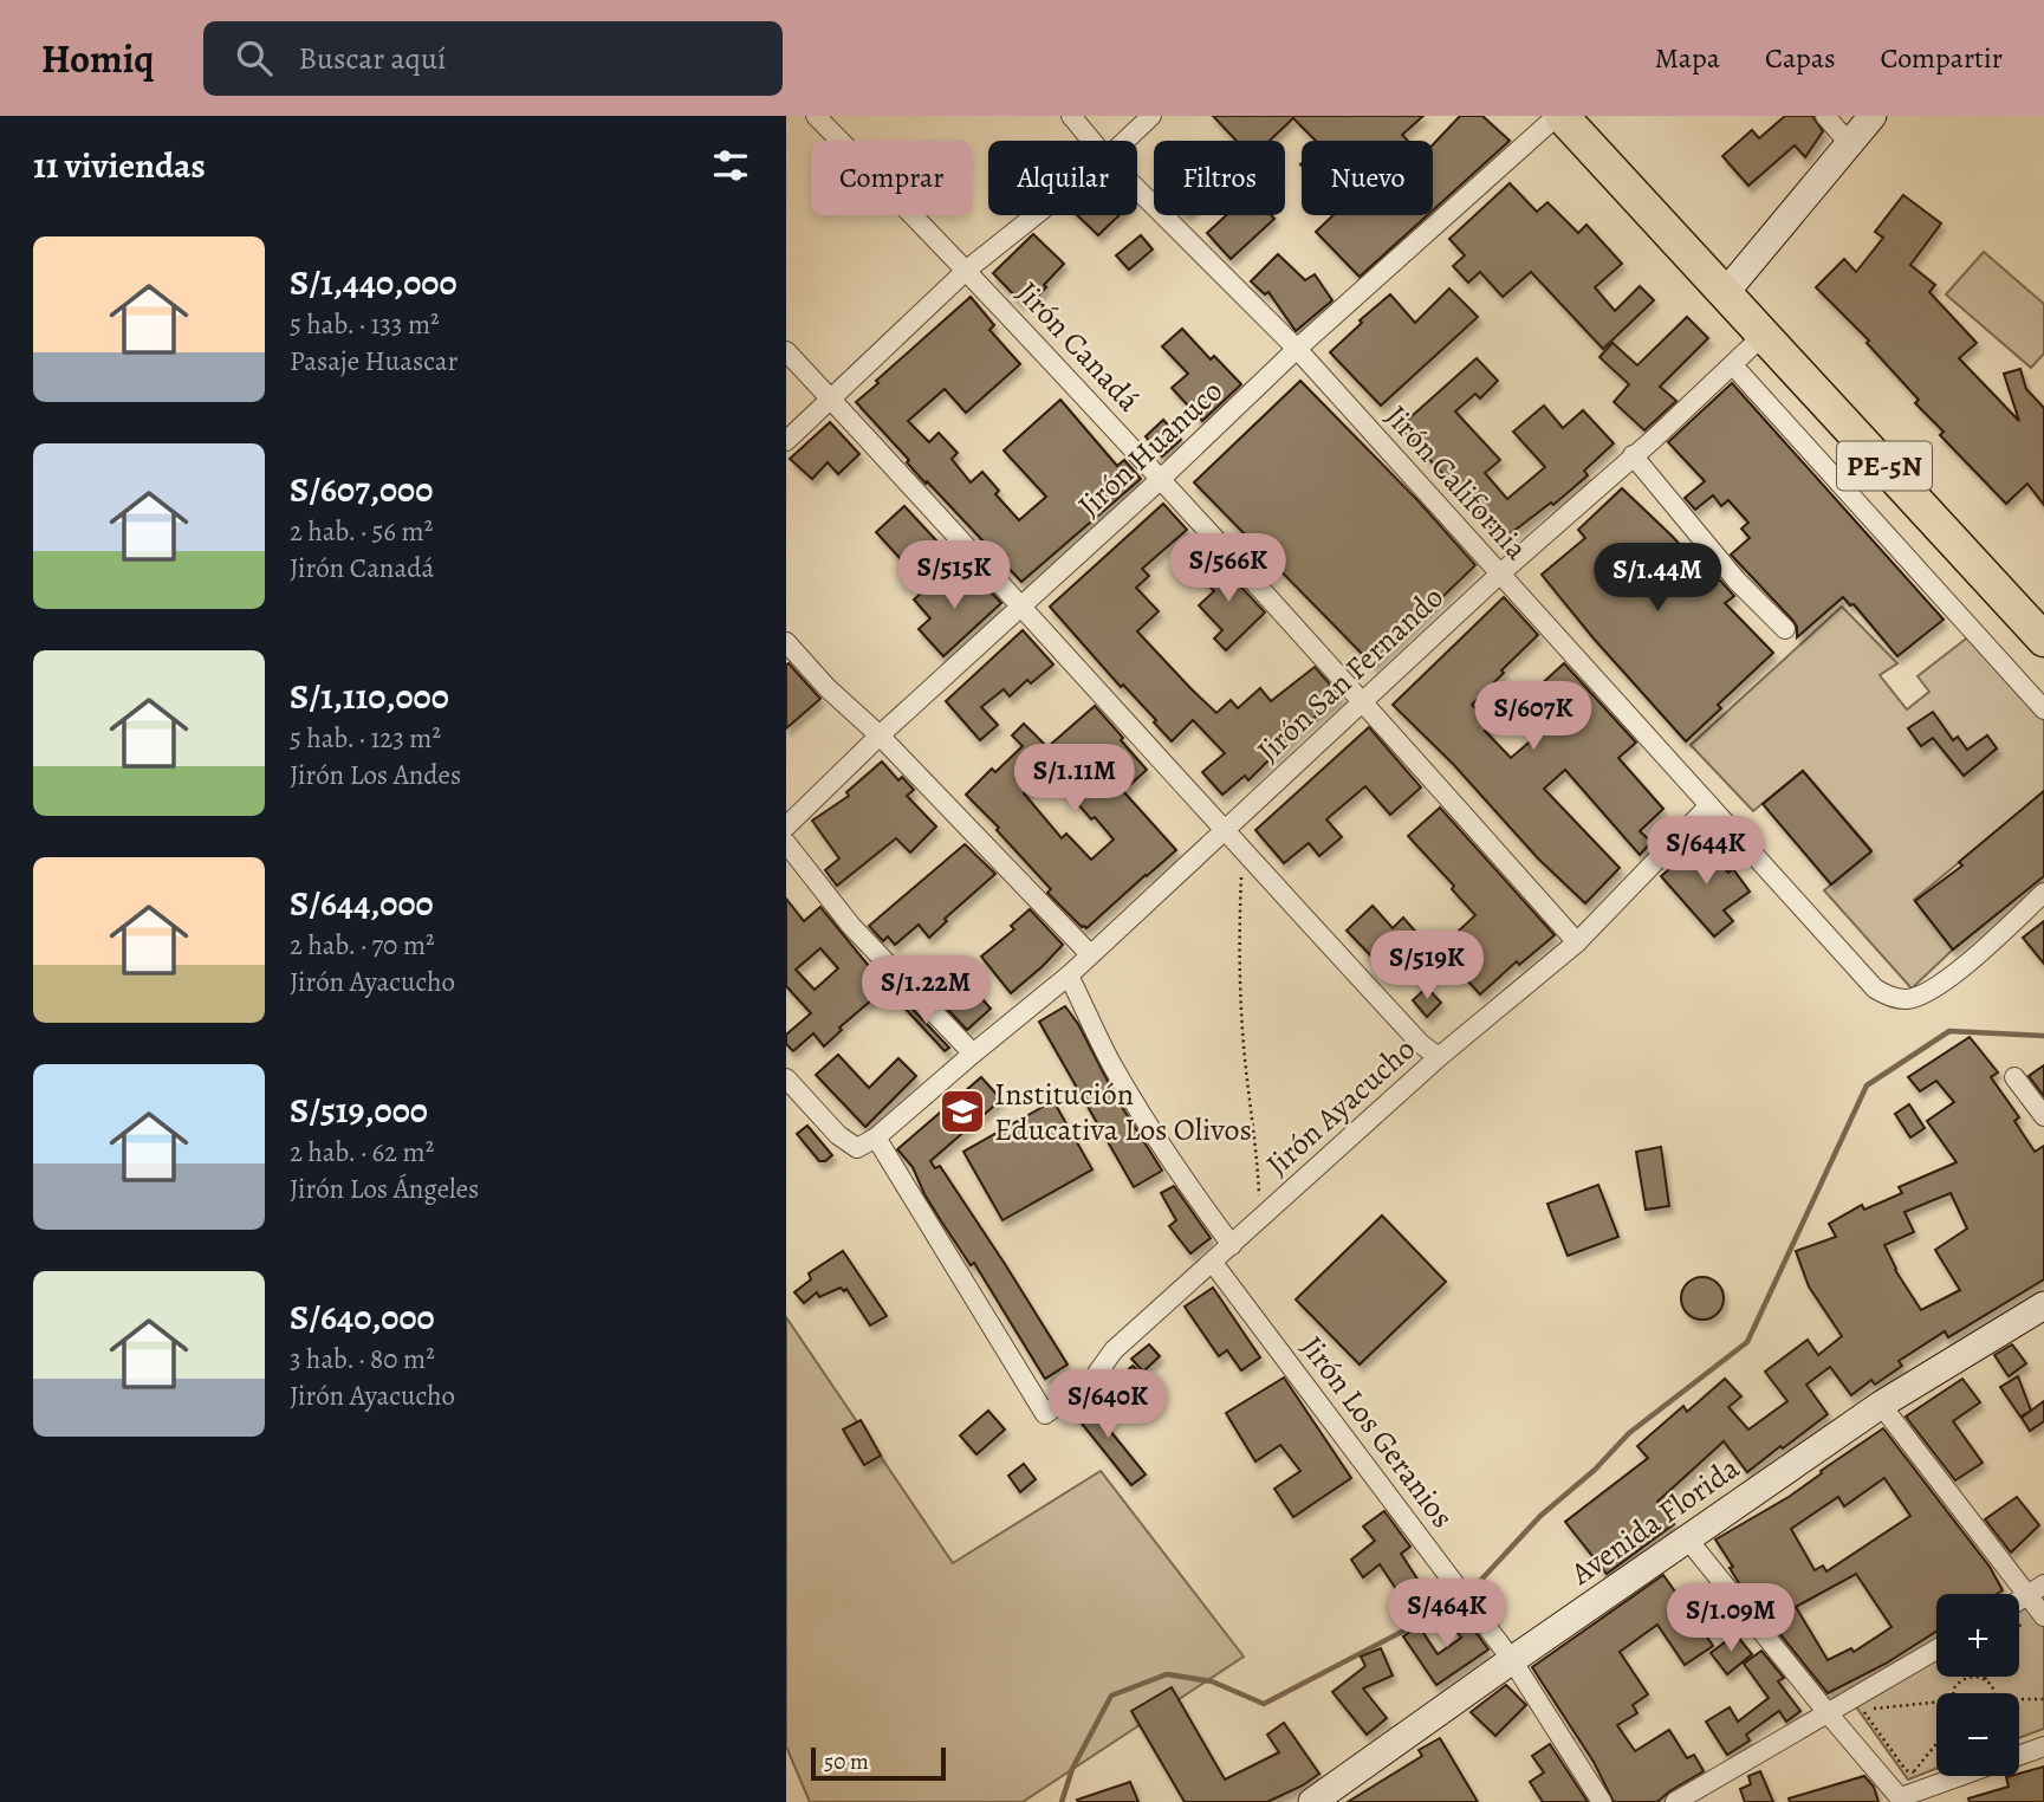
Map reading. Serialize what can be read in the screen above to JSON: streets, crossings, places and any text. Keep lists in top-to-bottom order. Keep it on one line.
{"streets":{"highway":["PE-5N"],"street":["Jirón Canadá","Jirón Huanuco","Jirón California","Jirón San Fernando","Jirón Ayacucho","Jirón Los Geranios","Avenida Florida"]},"crossings":[["Jirón Canadá","Jirón Huanuco"],["Jirón Canadá","Jirón San Fernando"],["Jirón Canadá","Jirón Ayacucho"],["Jirón Huanuco","PE-5N"],["Jirón Huanuco","Jirón California"],["PE-5N","Jirón San Fernando"],["Jirón California","Jirón San Fernando"],["Jirón California","Jirón Ayacucho"],["Jirón San Fernando","Jirón Ayacucho"],["Jirón Ayacucho","Jirón Los Geranios"],["Jirón Los Geranios","Avenida Florida"]],"places":{"school or university":["Institución Educativa Los Olivos"]},"scale_bar":"50 m","page":{"header":"Homiq","search":"Buscar aquí","nav":["Mapa","Capas","Compartir"],"heading":"11 viviendas","chip":["Comprar","Alquilar","Filtros","Nuevo"],"list":[{"name":"S/1,440,000","note":"5 hab. · 133 m² · Pasaje Huascar"},{"name":"S/607,000","note":"2 hab. · 56 m² · Jirón Canadá"},{"name":"S/1,110,000","note":"5 hab. · 123 m² · Jirón Los Andes"},{"name":"S/644,000","note":"2 hab. · 70 m² · Jirón Ayacucho"},{"name":"S/519,000","note":"2 hab. · 62 m² · Jirón Los Ángeles"},{"name":"S/640,000","note":"3 hab. · 80 m² · Jirón Ayacucho"}],"price":["S/566K","S/515K","S/1.44M","S/607K","S/1.11M","S/644K","S/519K","S/1.22M","S/640K","S/464K","S/1.09M"],"map_buttons":["+","−"],"scale":"50 m"}}
